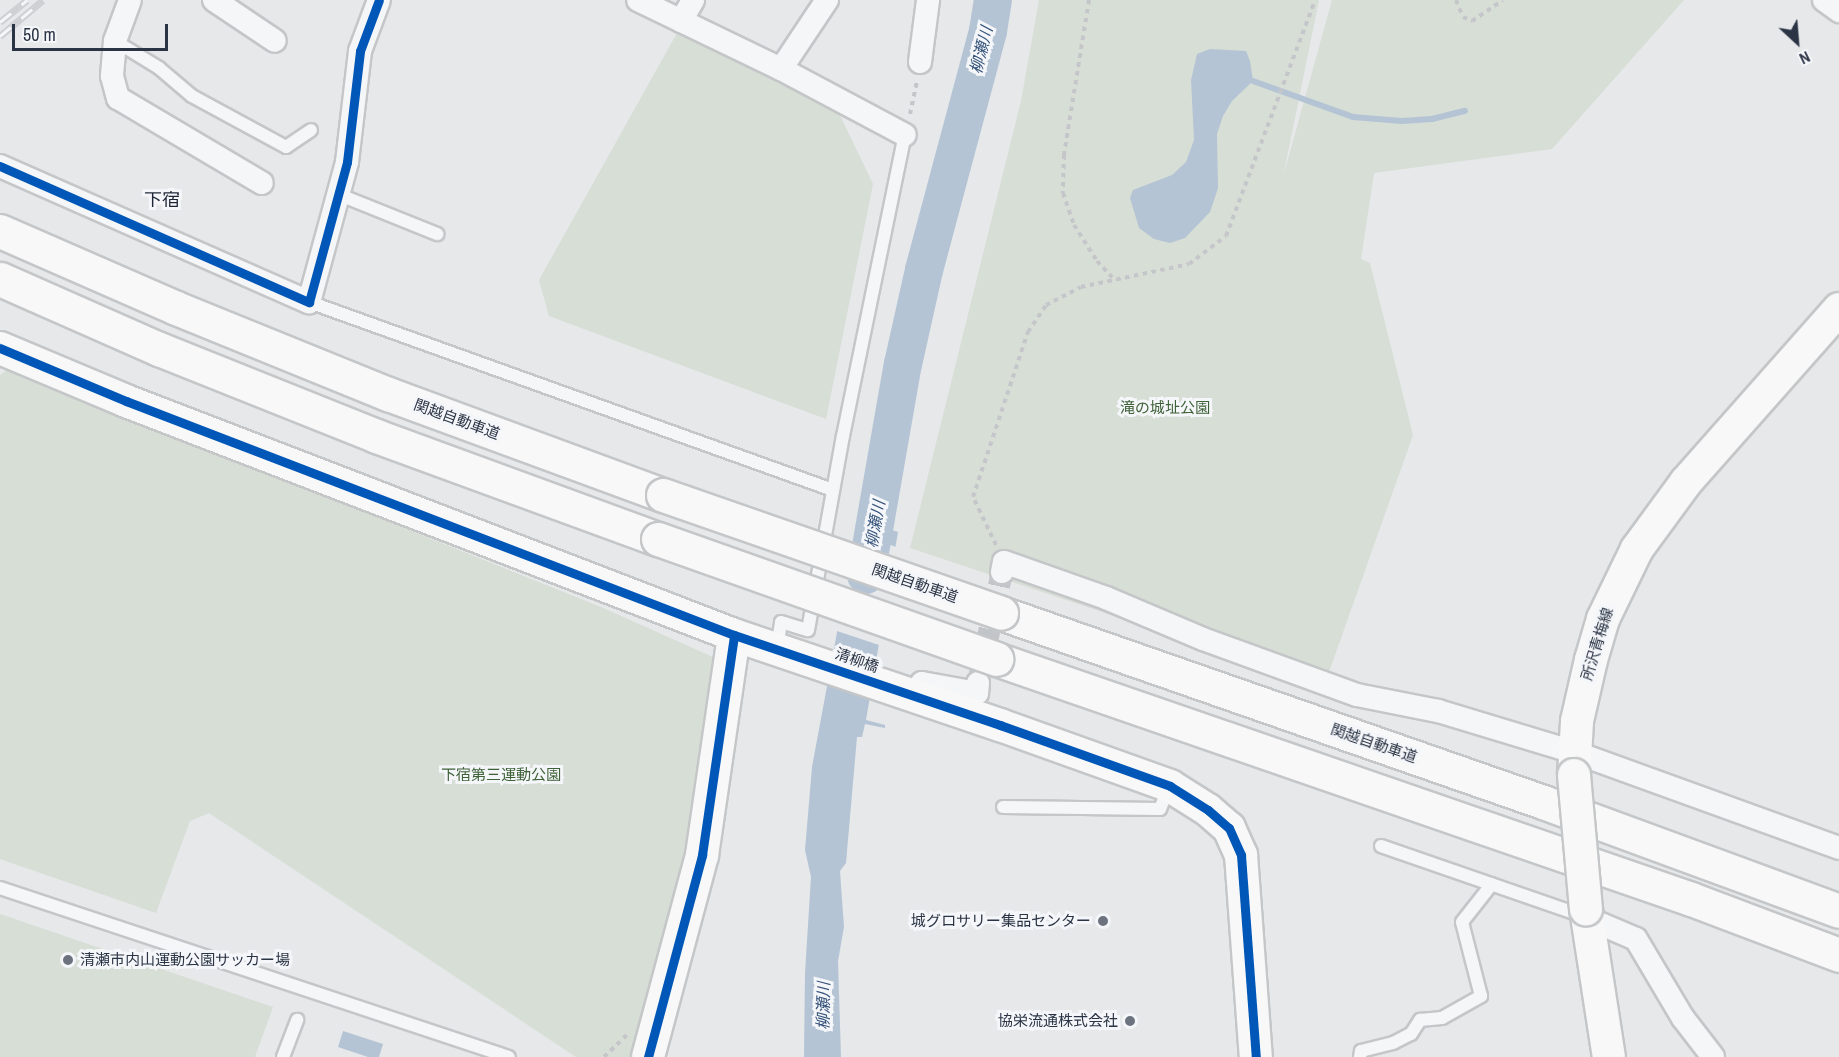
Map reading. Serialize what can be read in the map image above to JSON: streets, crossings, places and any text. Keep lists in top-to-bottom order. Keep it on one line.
{"streets":{"highway":["関越自動車道"],"street":["所沢青梅線","清柳橋"]},"districts":["下宿"],"water":["柳瀬川"],"parks":["滝の城址公園","下宿第三運動公園"],"places":["城グロサリー集品センター","清瀬市内山運動公園サッカー場","協栄流通株式会社"],"scale_bar":"50 m","north":"bottom right"}
